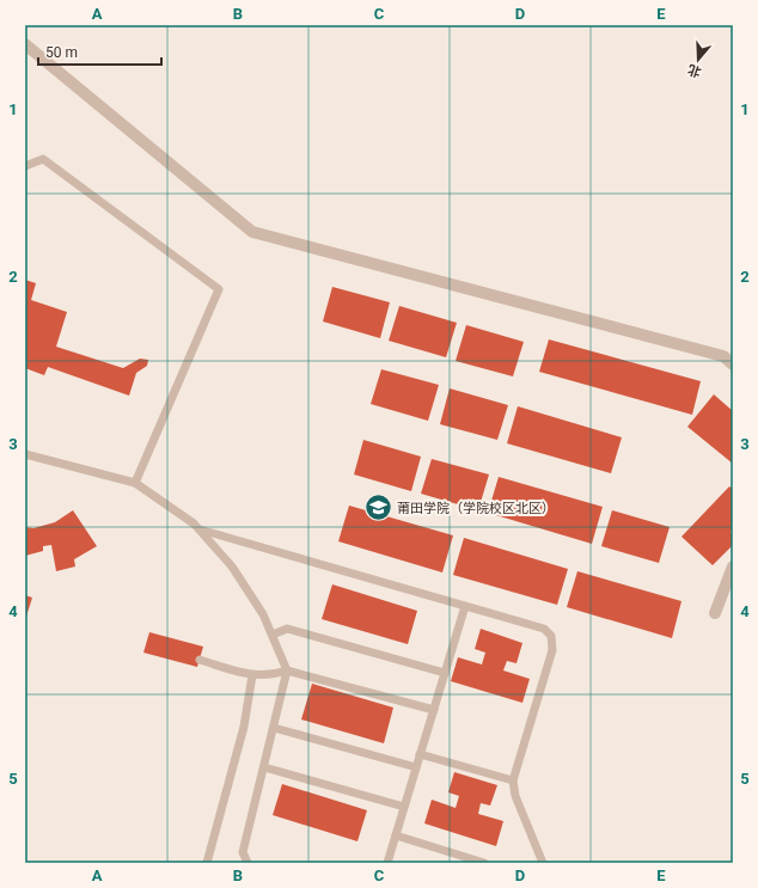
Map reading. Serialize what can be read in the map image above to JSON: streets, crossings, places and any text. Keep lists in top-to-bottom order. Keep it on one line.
{"places":{"school or university":["莆田学院（学院校区北区）"]},"scale_bar":"50 m","north":"bottom","grid":{"columns":["A","B","C","D","E"],"rows":["1","2","3","4","5"]}}
